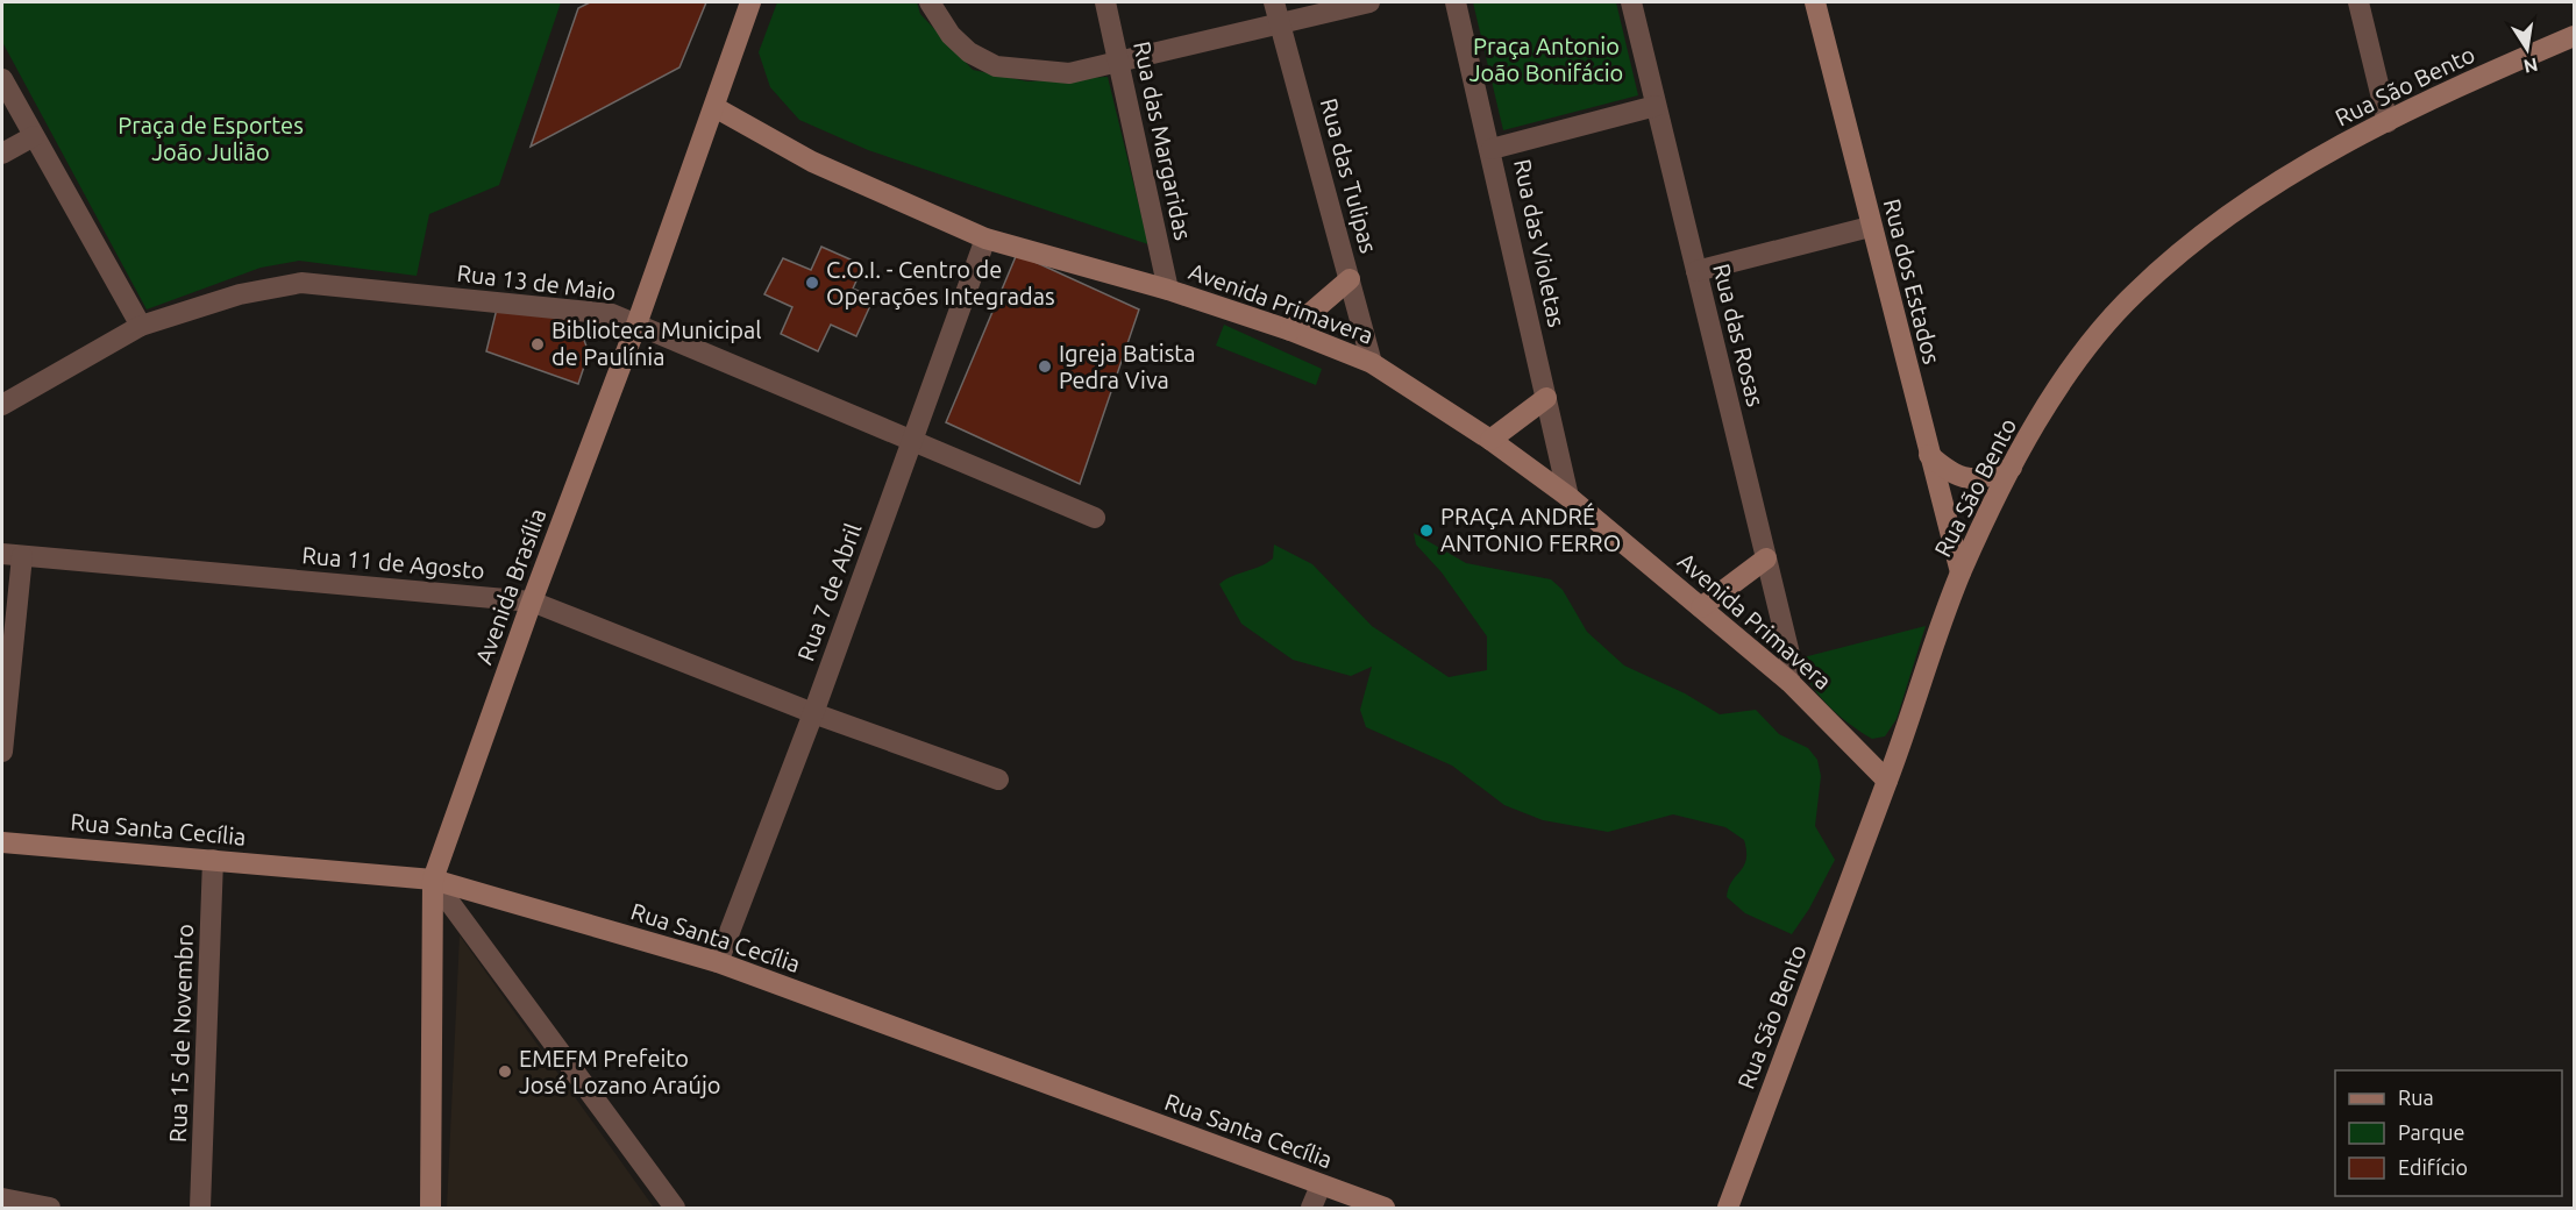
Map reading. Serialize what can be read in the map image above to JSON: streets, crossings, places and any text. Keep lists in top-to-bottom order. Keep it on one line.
{"streets":{"street":["Rua São Bento","Rua das Margaridas","Rua das Tulipas","Rua das Violetas","Rua dos Estados","Rua 13 de Maio","Avenida Primavera","Rua das Rosas","Rua 11 de Agosto","Avenida Brasília","Rua 7 de Abril","Rua Santa Cecília","Rua 15 de Novembro"]},"crossings":[["Rua São Bento","Rua dos Estados"],["Rua São Bento","Avenida Primavera"],["Rua das Margaridas","Avenida Primavera"],["Rua das Tulipas","Avenida Primavera"],["Rua das Violetas","Avenida Primavera"],["Rua 13 de Maio","Avenida Brasília"],["Rua 13 de Maio","Rua 7 de Abril"],["Avenida Primavera","Rua das Rosas"],["Avenida Primavera","Avenida Brasília"],["Avenida Primavera","Rua 7 de Abril"],["Rua 11 de Agosto","Avenida Brasília"],["Rua 11 de Agosto","Rua 7 de Abril"],["Avenida Brasília","Rua Santa Cecília"],["Rua 7 de Abril","Rua Santa Cecília"],["Rua Santa Cecília","Rua 15 de Novembro"]],"parks":["Praça Antonio João Bonifácio","Praça de Esportes João Julião"],"places":["C.O.I. - Centro de Operações Integradas","Biblioteca Municipal de Paulínia","Igreja Batista Pedra Viva","PRAÇA ANDRÉ ANTONIO FERRO","EMEFM Prefeito José Lozano Araújo"],"legend":["Rua","Parque","Edifício"],"north":"bottom"}
